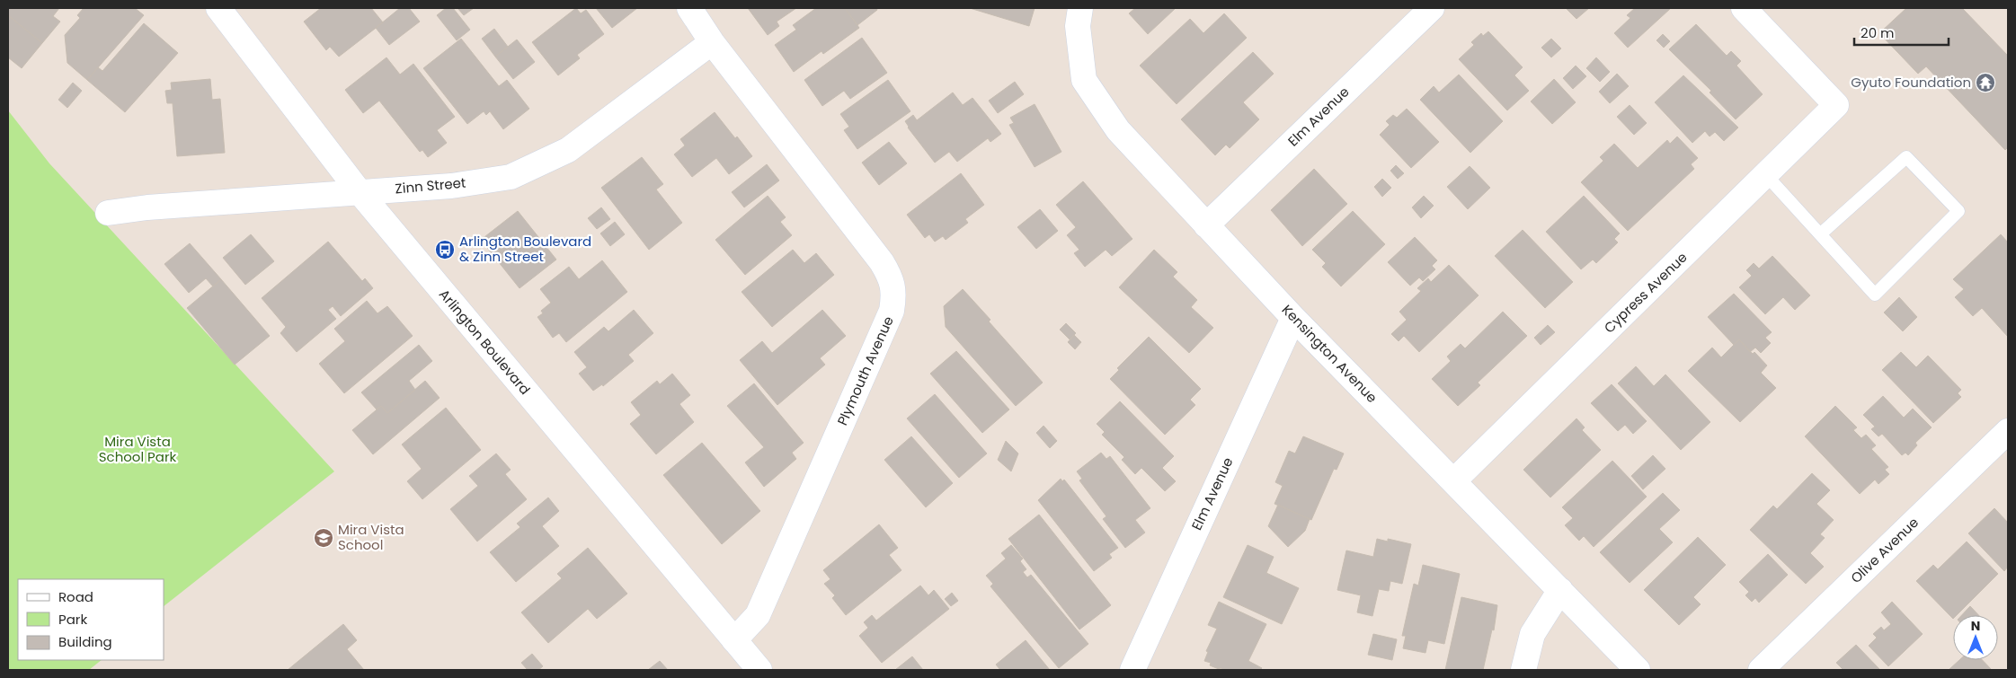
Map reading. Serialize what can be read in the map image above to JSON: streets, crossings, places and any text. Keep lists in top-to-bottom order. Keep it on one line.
{"streets":{"street":["Elm Avenue","Zinn Street","Cypress Avenue","Arlington Boulevard","Kensington Avenue","Plymouth Avenue","Olive Avenue"]},"crossings":[["Elm Avenue","Kensington Avenue"],["Zinn Street","Arlington Boulevard"],["Zinn Street","Plymouth Avenue"],["Cypress Avenue","Kensington Avenue"],["Arlington Boulevard","Plymouth Avenue"]],"parks":["Mira Vista School Park"],"places":{"temple":["Gyuto Foundation"],"bus stop":["Arlington Boulevard & Zinn Street"],"school or university":["Mira Vista School"]},"legend":["Road","Park","Building"],"scale_bar":"20 m","north":"top"}
